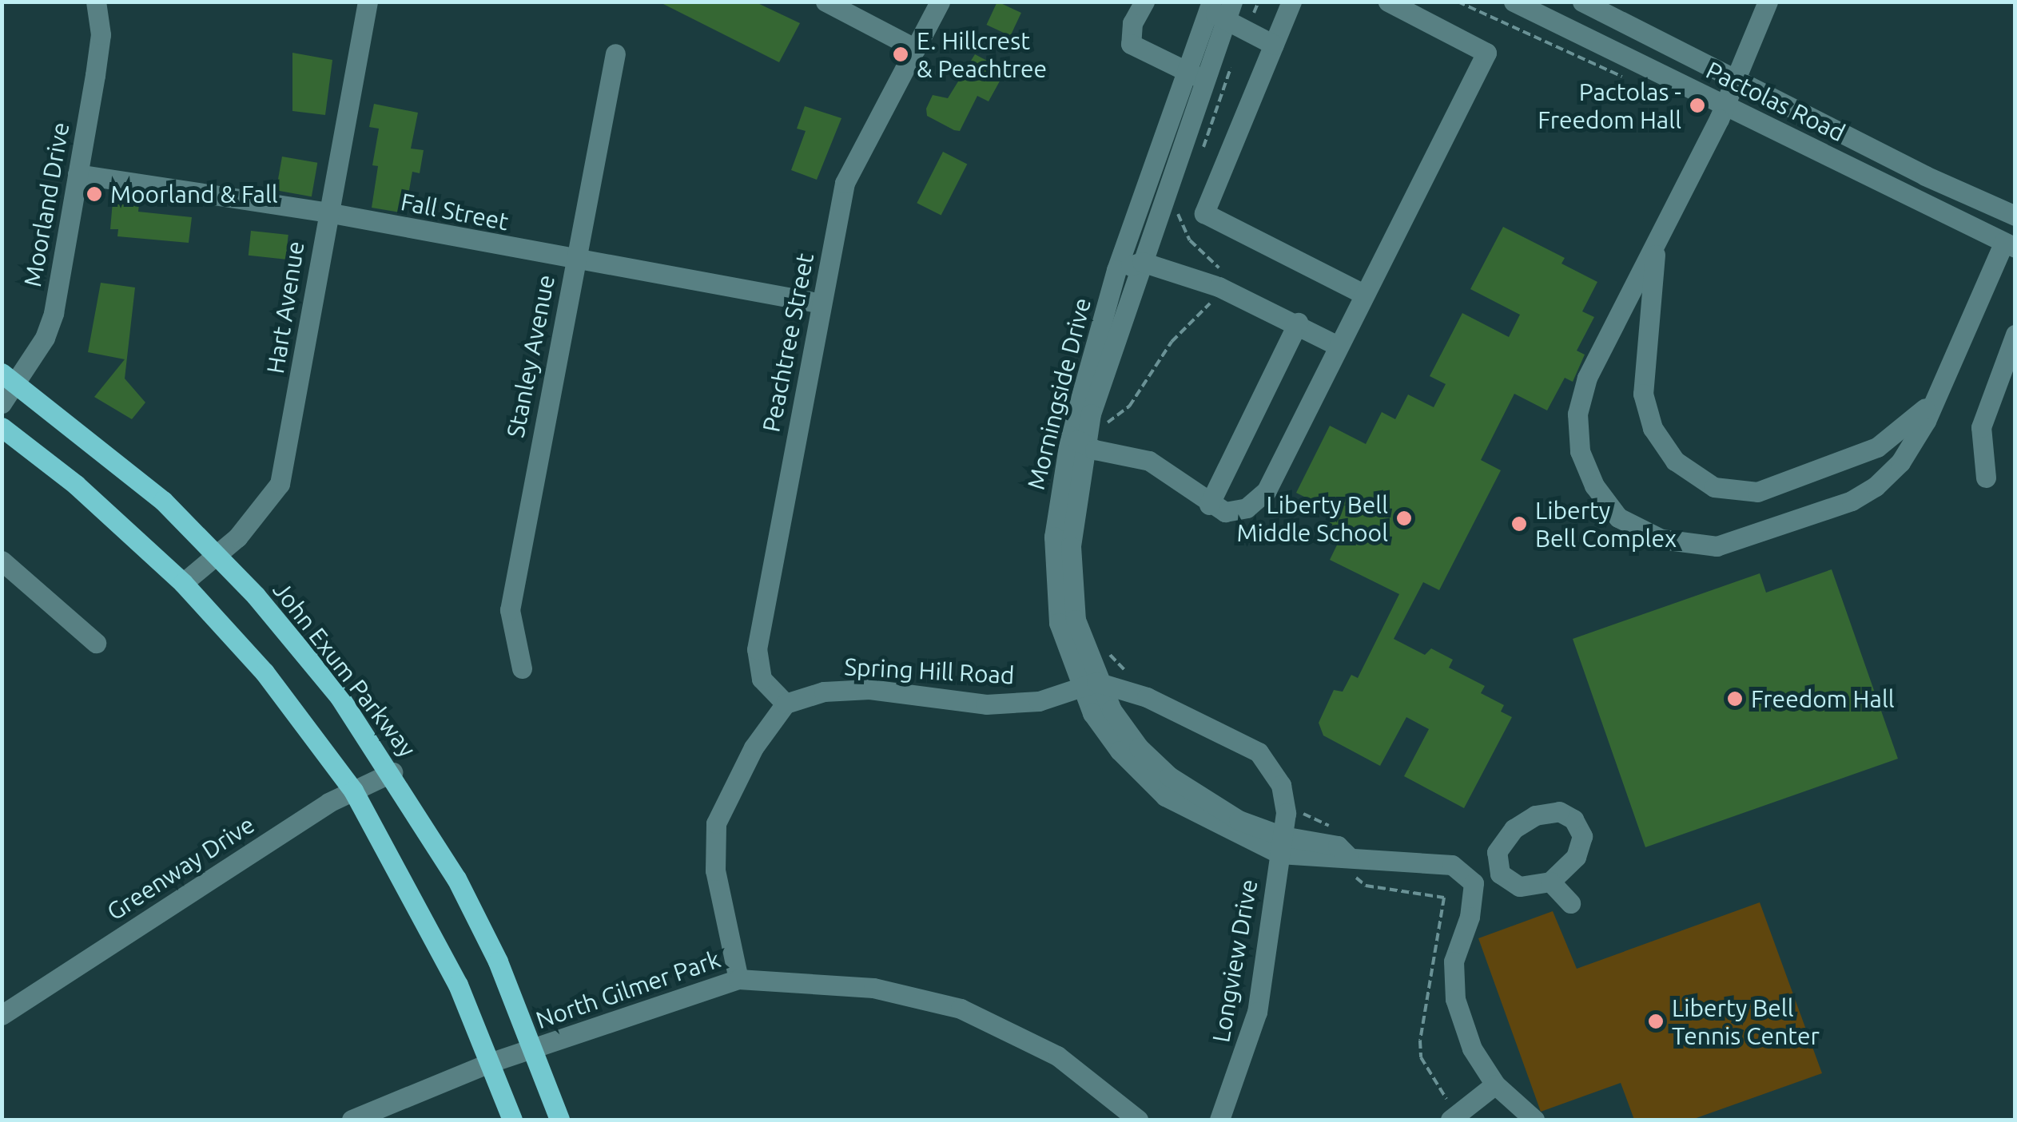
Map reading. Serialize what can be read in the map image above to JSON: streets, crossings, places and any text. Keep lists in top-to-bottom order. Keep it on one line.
{"streets":{"main road":["John Exum Parkway"],"street":["Pactolas Road","Moorland Drive","Fall Street","Hart Avenue","Peachtree Street","Stanley Avenue","Morningside Drive","Spring Hill Road","Greenway Drive","Longview Drive","North Gilmer Park"]},"crossings":[["Moorland Drive","Fall Street"],["Moorland Drive","John Exum Parkway"],["Fall Street","Hart Avenue"],["Fall Street","Peachtree Street"],["Fall Street","Stanley Avenue"],["Hart Avenue","John Exum Parkway"],["Peachtree Street","Spring Hill Road"],["Morningside Drive","Spring Hill Road"],["Morningside Drive","Longview Drive"],["John Exum Parkway","Greenway Drive"],["John Exum Parkway","North Gilmer Park"]],"places":["E. Hillcrest & Peachtree","Pactolas - Freedom Hall","Moorland & Fall","Liberty Bell Middle School","Liberty Bell Complex","Freedom Hall","Liberty Bell Tennis Center"]}
